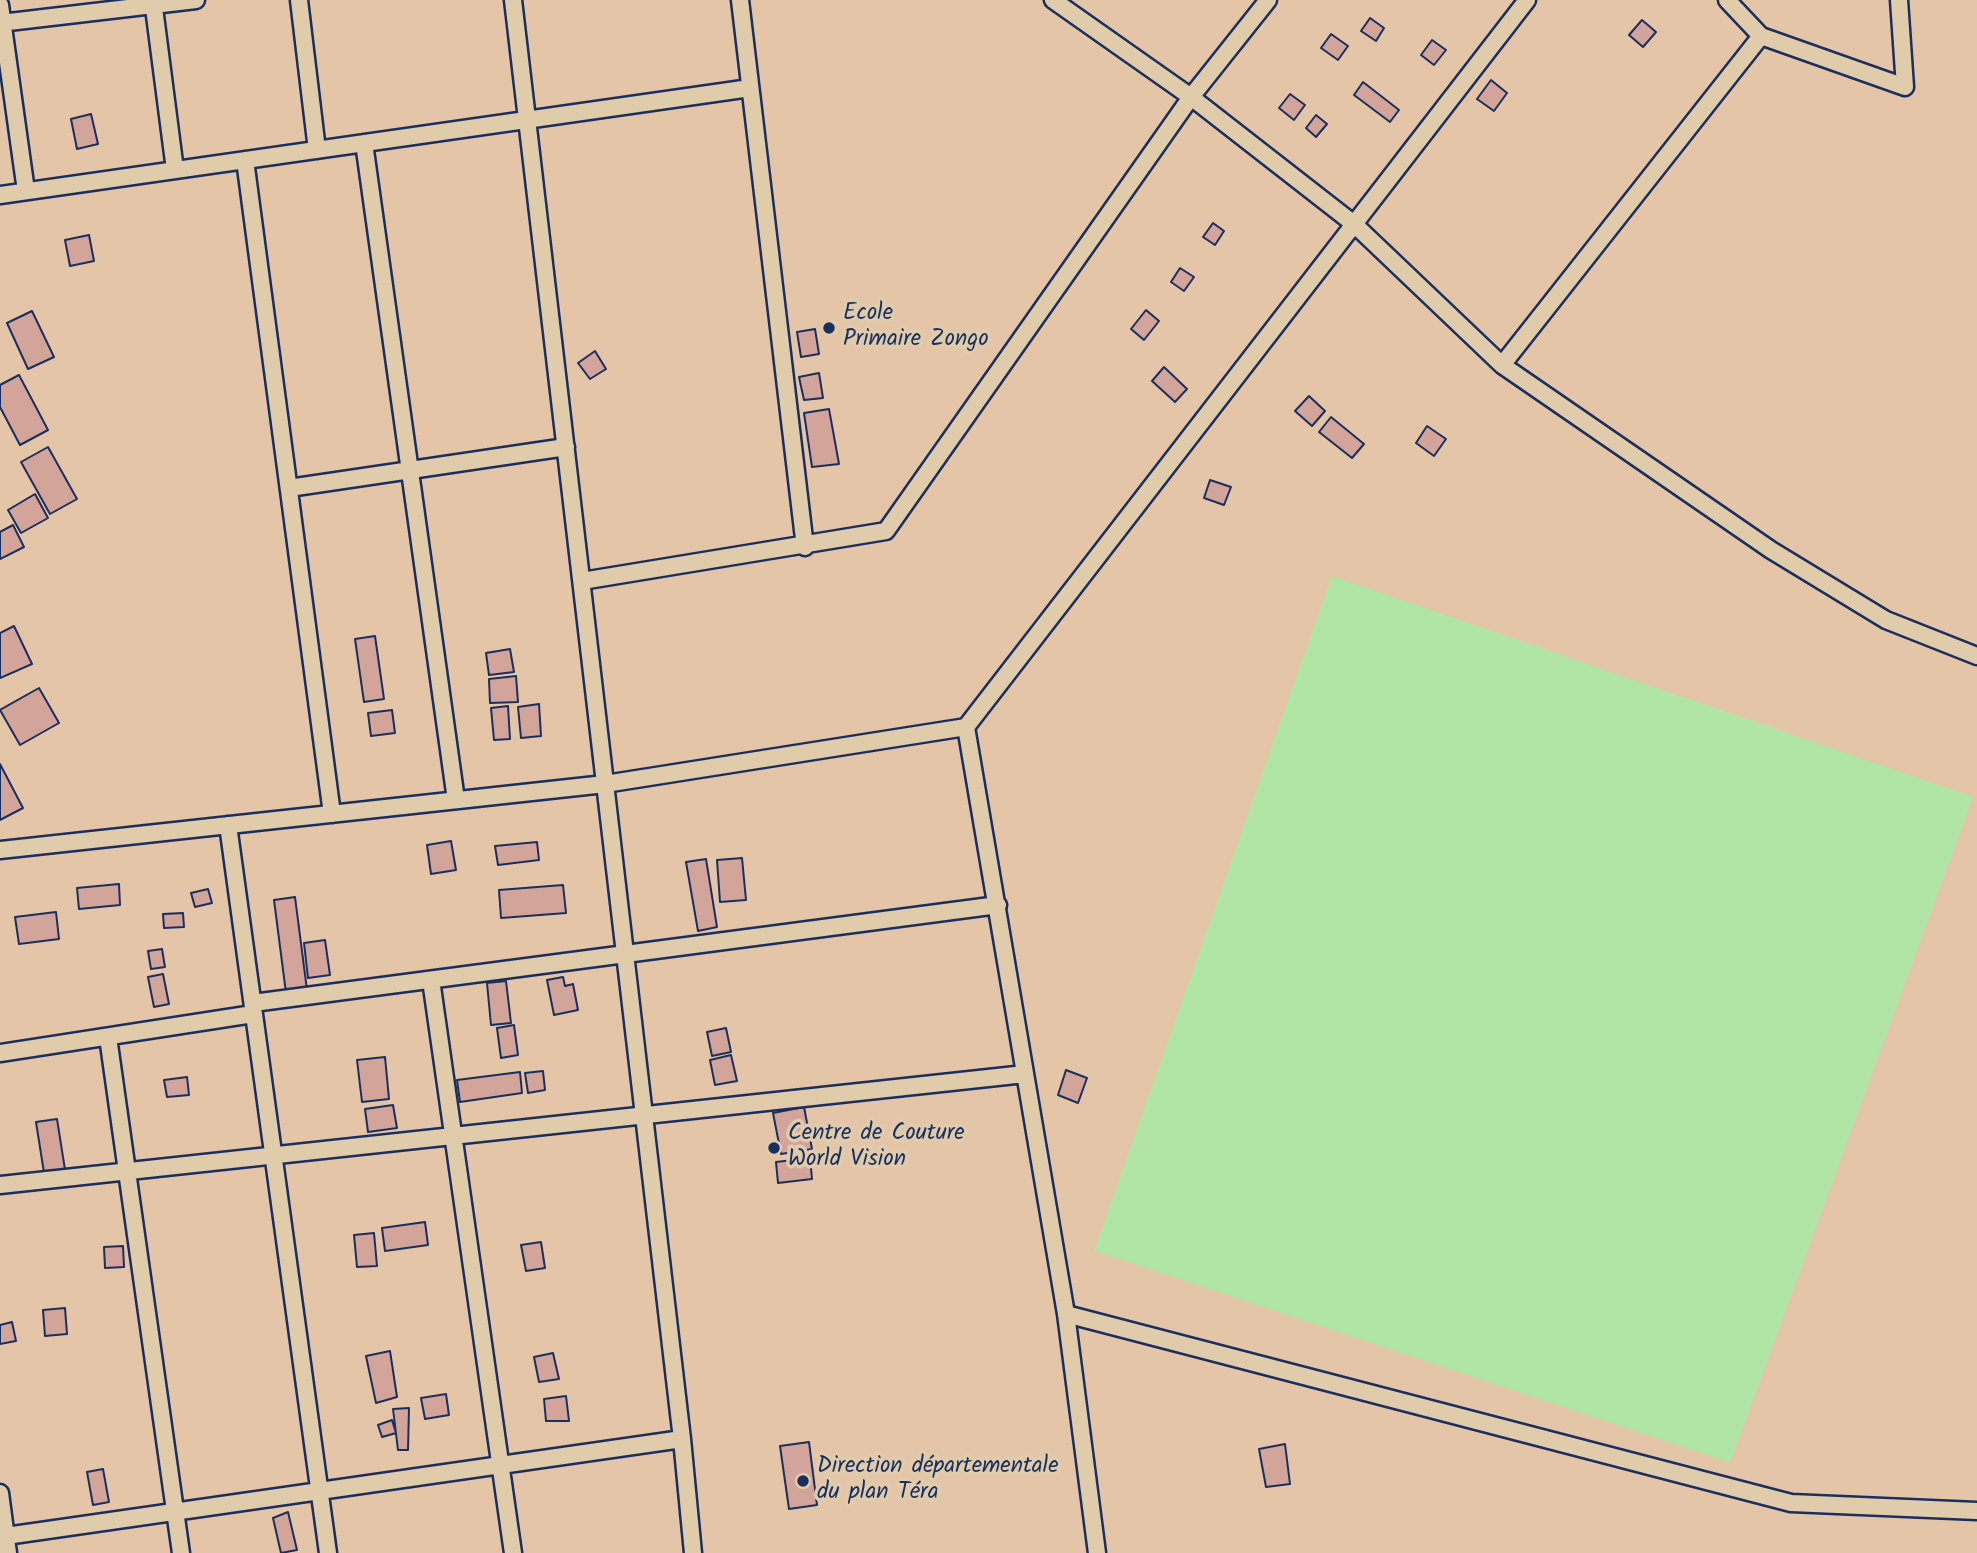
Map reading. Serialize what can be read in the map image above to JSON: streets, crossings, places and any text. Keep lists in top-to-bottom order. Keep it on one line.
{"places":["Ecole Primaire Zongo","Centre de Couture World Vision","Direction départementale du plan Téra"]}
